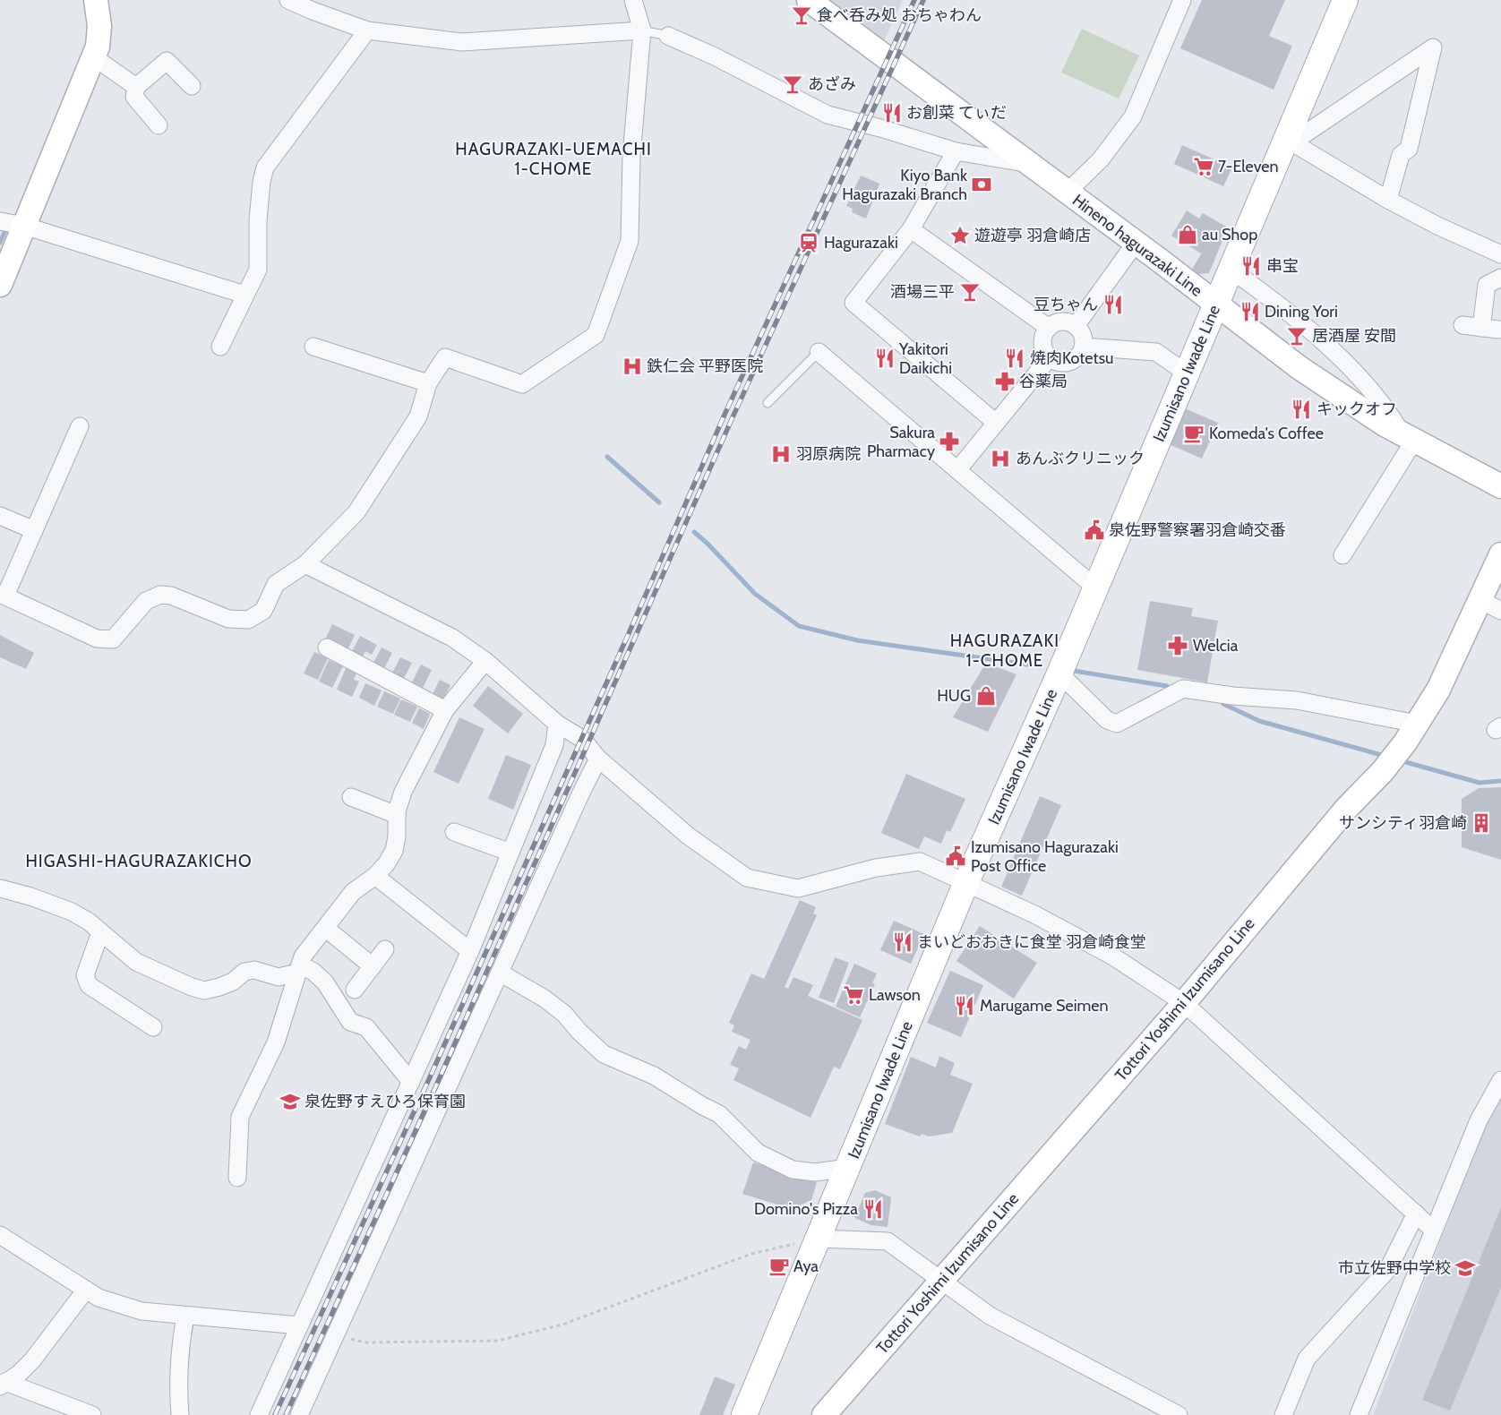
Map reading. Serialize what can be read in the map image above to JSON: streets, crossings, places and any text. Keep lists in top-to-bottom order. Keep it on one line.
{"streets":{"main road":["Hineno hagurazaki Line","Izumisano Iwade Line","Tottori Yoshimi Izumisano Line"]},"crossings":[["Hineno hagurazaki Line","Izumisano Iwade Line"]],"districts":["HAGURAZAKI-UEMACHI 1-CHOME","HAGURAZAKI 1-CHOME","HIGASHI-HAGURAZAKICHO"],"places":{"bar":["食べ呑み処 おちゃわん","あざみ","酒場三平","居酒屋 安間"],"restaurant":["お創菜 てぃだ","串宝","豆ちゃん","Dining Yori","Yakitori Daikichi","焼肉Kotetsu","キックオフ","まいどおおきに食堂 羽倉崎食堂","Marugame Seimen","Domino's Pizza"],"supermarket":["7-Eleven","Lawson"],"bank":["Kiyo Bank Hagurazaki Branch"],"shop":["au Shop","HUG"],"place":["遊遊亭 羽倉崎店"],"station":["Hagurazaki"],"hospital":["鉄仁会 平野医院","羽原病院","あんぶクリニック"],"pharmacy":["谷薬局","Sakura Pharmacy","Welcia"],"cafe":["Komeda's Coffee","Aya"],"public building":["泉佐野警察署羽倉崎交番","Izumisano Hagurazaki Post Office"],"building":["サンシティ羽倉崎"],"school or university":["泉佐野すえひろ保育園","市立佐野中学校"]}}
